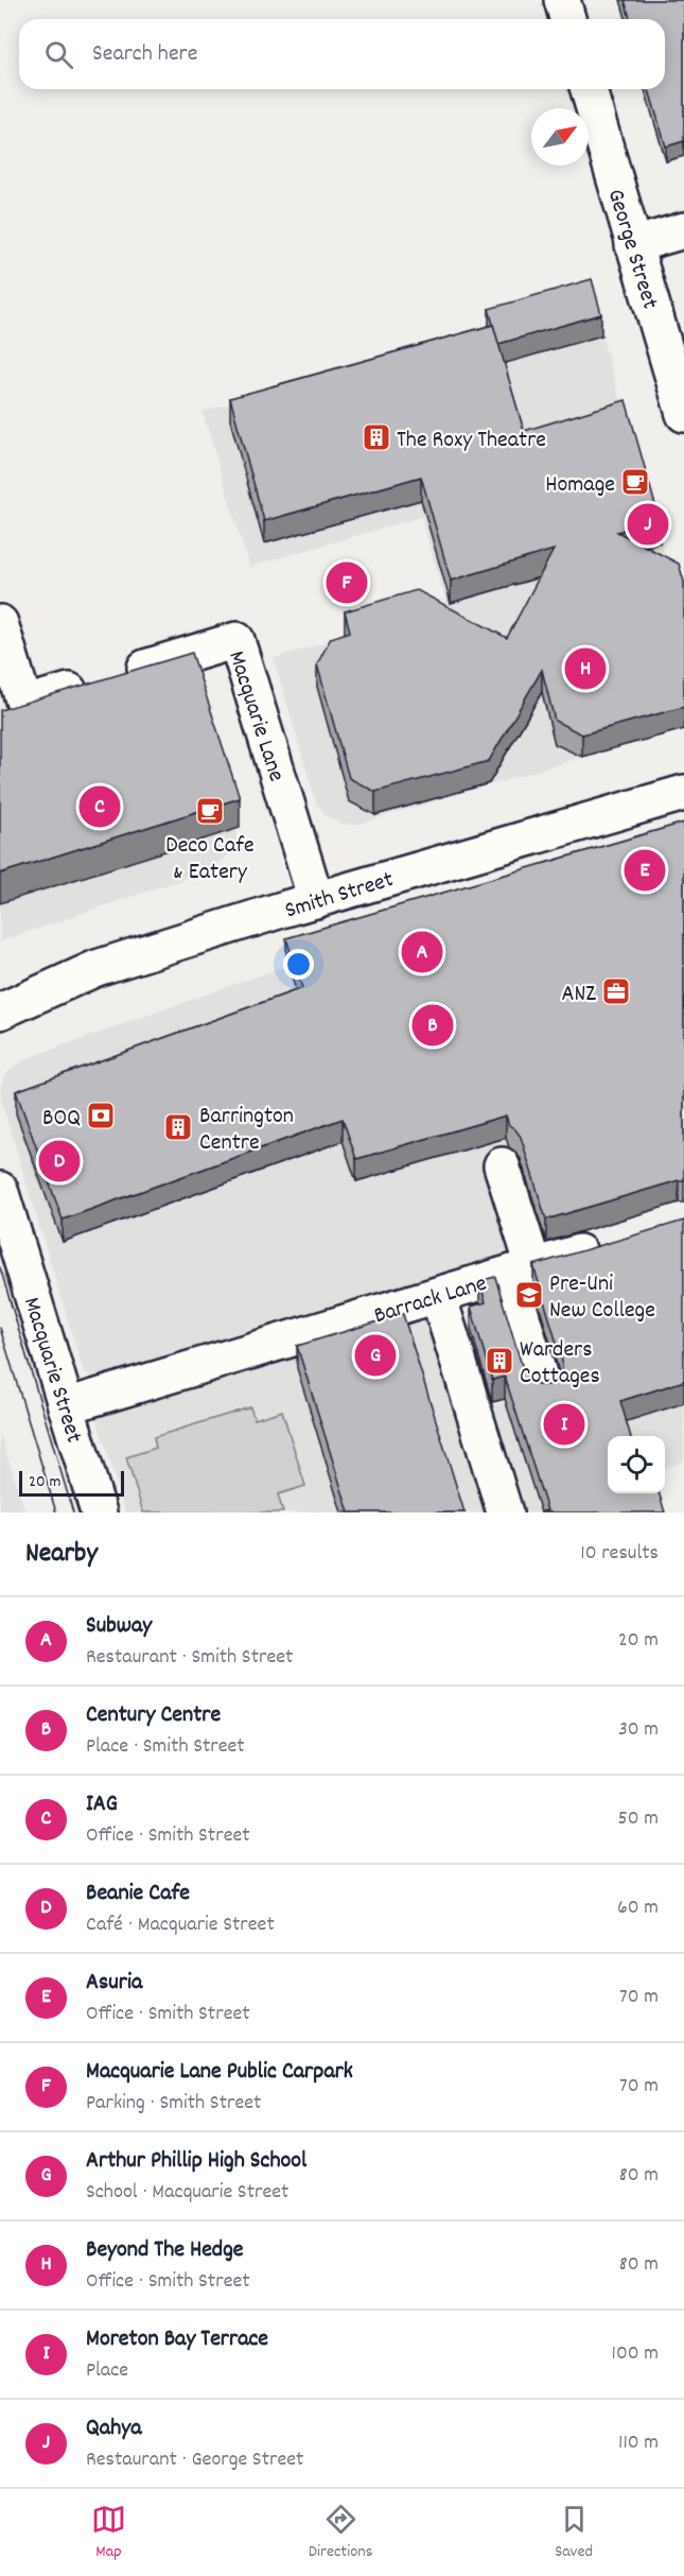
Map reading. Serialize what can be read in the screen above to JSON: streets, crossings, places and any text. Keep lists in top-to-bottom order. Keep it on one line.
{"streets":{"street":["George Street","Macquarie Lane","Smith Street","Barrack Lane","Macquarie Street"]},"crossings":[["Macquarie Lane","Smith Street"],["Barrack Lane","Macquarie Street"]],"places":{"building":["The Roxy Theatre","Barrington Centre","Warders Cottages"],"cafe":["Homage","Deco Cafe & Eatery"],"office":["ANZ"],"bank":["BOQ"],"school or university":["Pre-Uni New College"]},"scale_bar":"20 m","north":"top right","page":{"search":"Search here","pins":["J","F","H","C","E","A","B","D","G","I"],"scale":"20 m","heading":["Nearby","10 results"],"list":[{"mark":"A","name":"Subway","note":"Restaurant · Smith Street","value":"20 m"},{"mark":"B","name":"Century Centre","note":"Place · Smith Street","value":"30 m"},{"mark":"C","name":"IAG","note":"Office · Smith Street","value":"50 m"},{"mark":"D","name":"Beanie Cafe","note":"Café · Macquarie Street","value":"60 m"},{"mark":"E","name":"Asuria","note":"Office · Smith Street","value":"70 m"},{"mark":"F","name":"Macquarie Lane Public Carpark","note":"Parking · Smith Street","value":"70 m"},{"mark":"G","name":"Arthur Phillip High School","note":"School · Macquarie Street","value":"80 m"},{"mark":"H","name":"Beyond The Hedge","note":"Office · Smith Street","value":"80 m"},{"mark":"I","name":"Moreton Bay Terrace","note":"Place","value":"100 m"},{"mark":"J","name":"Qahya","note":"Restaurant · George Street","value":"110 m"}],"nav":["Map","Directions","Saved"]}}
